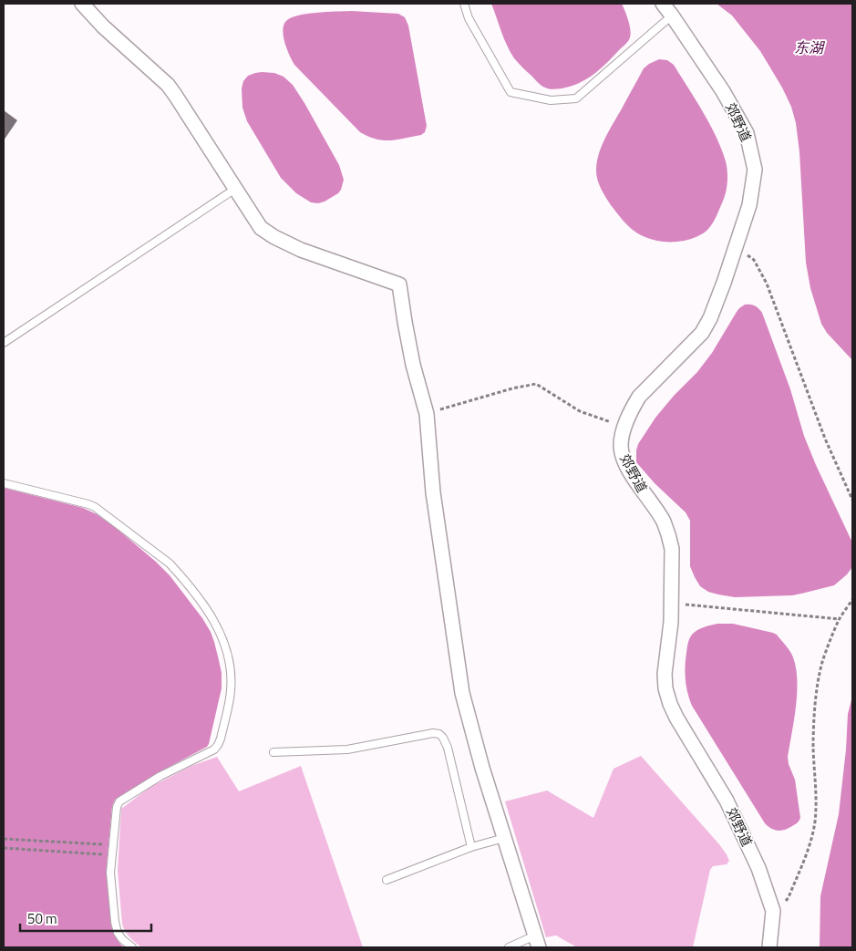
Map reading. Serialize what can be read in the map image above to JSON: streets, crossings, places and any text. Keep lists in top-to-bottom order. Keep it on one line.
{"streets":{"street":["郊野道"]},"water":["东湖"],"scale_bar":"50 m"}
